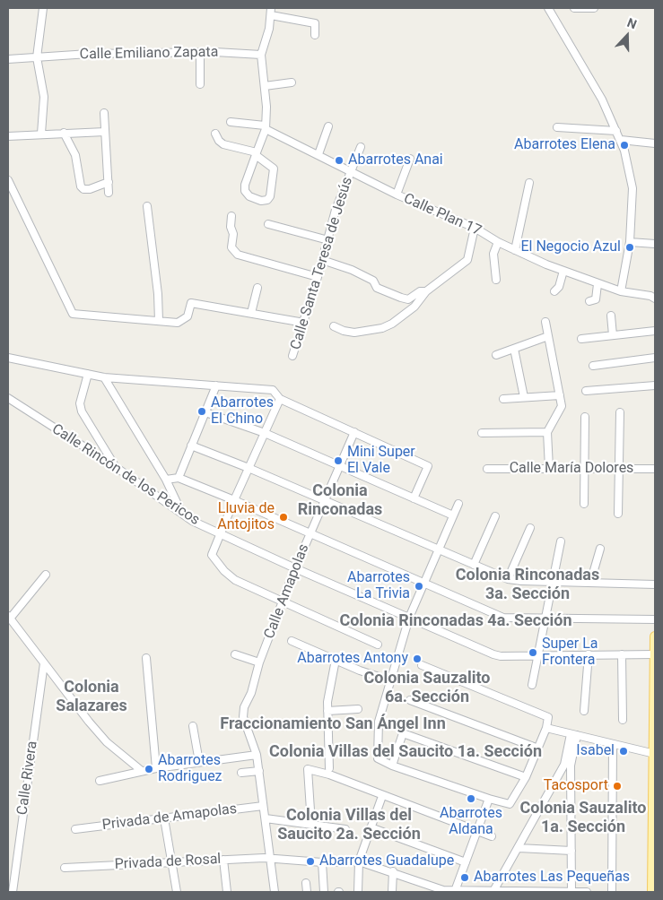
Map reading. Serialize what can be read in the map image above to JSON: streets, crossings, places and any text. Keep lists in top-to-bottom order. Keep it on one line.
{"streets":{"street":["Calle Emiliano Zapata","Calle Plan 17","Calle Santa Teresa de Jesús","Calle María Dolores","Calle Rincón de los Pericos","Calle Amapolas","Calle Rivera","Privada de Amapolas","Privada de Rosal"]},"crossings":[["Calle Plan 17","Calle Santa Teresa de Jesús"],["Calle Rincón de los Pericos","Calle Amapolas"],["Calle Amapolas","Privada de Amapolas"],["Calle Amapolas","Privada de Rosal"]],"districts":["Colonia Rinconadas","Colonia Rinconadas 3a. Sección","Colonia Rinconadas 4a. Sección","Colonia Sauzalito 6a. Sección","Colonia Salazares","Fraccionamiento San Ángel Inn","Colonia Villas del Saucito 1a. Sección","Colonia Sauzalito 1a. Sección","Colonia Villas del Saucito 2a. Sección"],"places":["Abarrotes Elena","Abarrotes Anai","El Negocio Azul","Abarrotes El Chino","Mini Super El Vale","Lluvia de Antojitos","Abarrotes La Trivia","Super La Frontera","Abarrotes Antony","Isabel","Abarrotes Rodriguez","Tacosport","Abarrotes Aldana","Abarrotes Guadalupe","Abarrotes Las Pequeñas"],"north":"top"}
